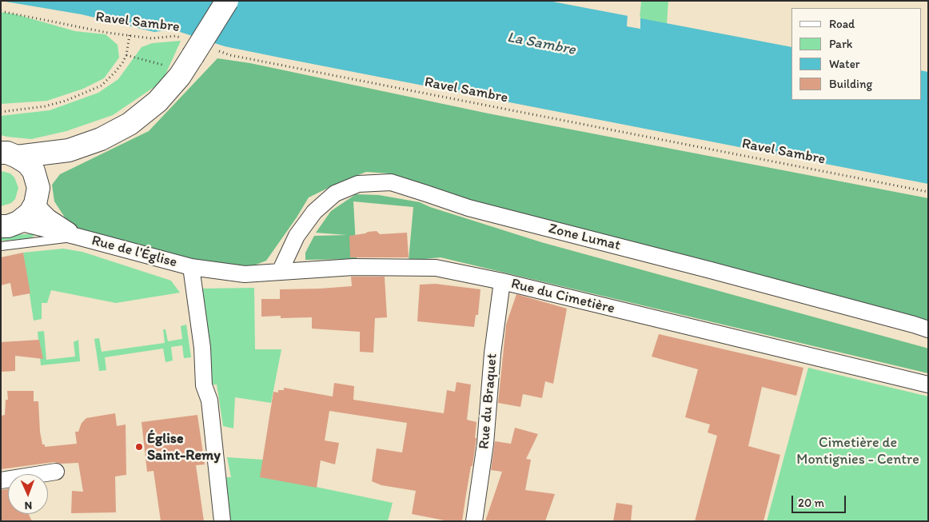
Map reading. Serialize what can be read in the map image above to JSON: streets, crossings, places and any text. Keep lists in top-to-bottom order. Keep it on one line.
{"streets":{"street":["Zone Lumat","Rue de l'Église","Rue du Cimetière","Rue du Braquet"],"path":["Ravel Sambre"]},"crossings":[["Zone Lumat","Rue du Cimetière"],["Rue de l'Église","Rue du Cimetière"],["Rue du Cimetière","Rue du Braquet"]],"water":["La Sambre"],"parks":["Cimetière de Montignies - Centre"],"places":["Église Saint-Remy"],"legend":["Road","Park","Water","Building"],"scale_bar":"20 m","north":"bottom"}
